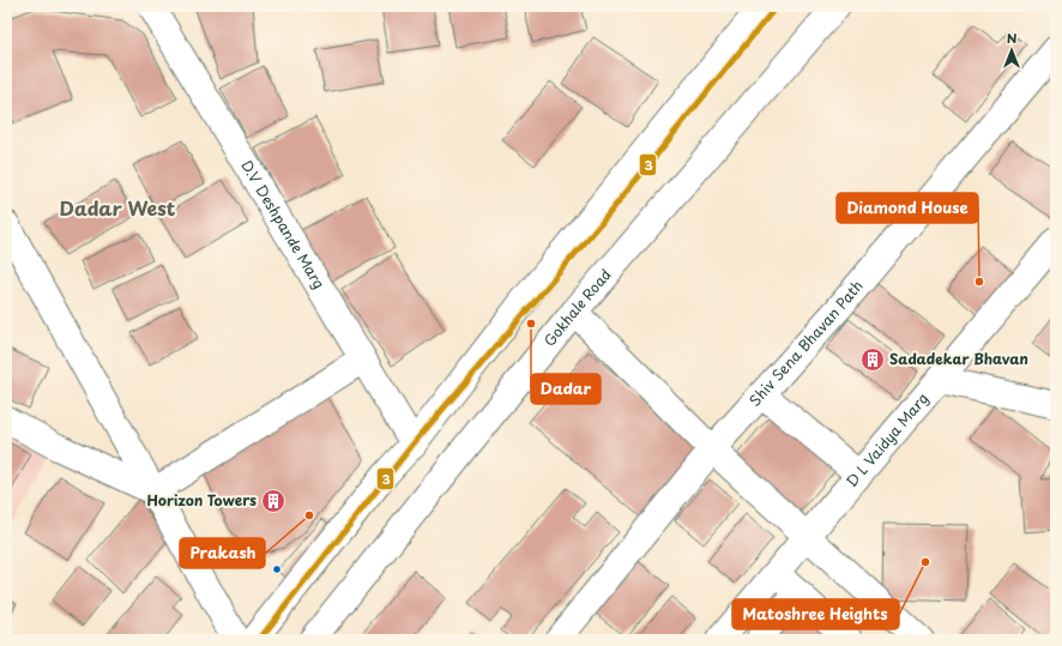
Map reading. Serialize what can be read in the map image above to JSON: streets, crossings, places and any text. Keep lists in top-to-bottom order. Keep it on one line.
{"streets":{"street":["D.V Deshpande Marg","Gokhale Road","Shiv Sena Bhavan Path","D L Vaidya Marg"]},"districts":["Dadar West"],"places":{"other":["Diamond House","Dadar","Prakash","Matoshree Heights"],"building":["Sadadekar Bhavan","Horizon Towers"]},"lines":["transit line 3"],"north":"top"}
